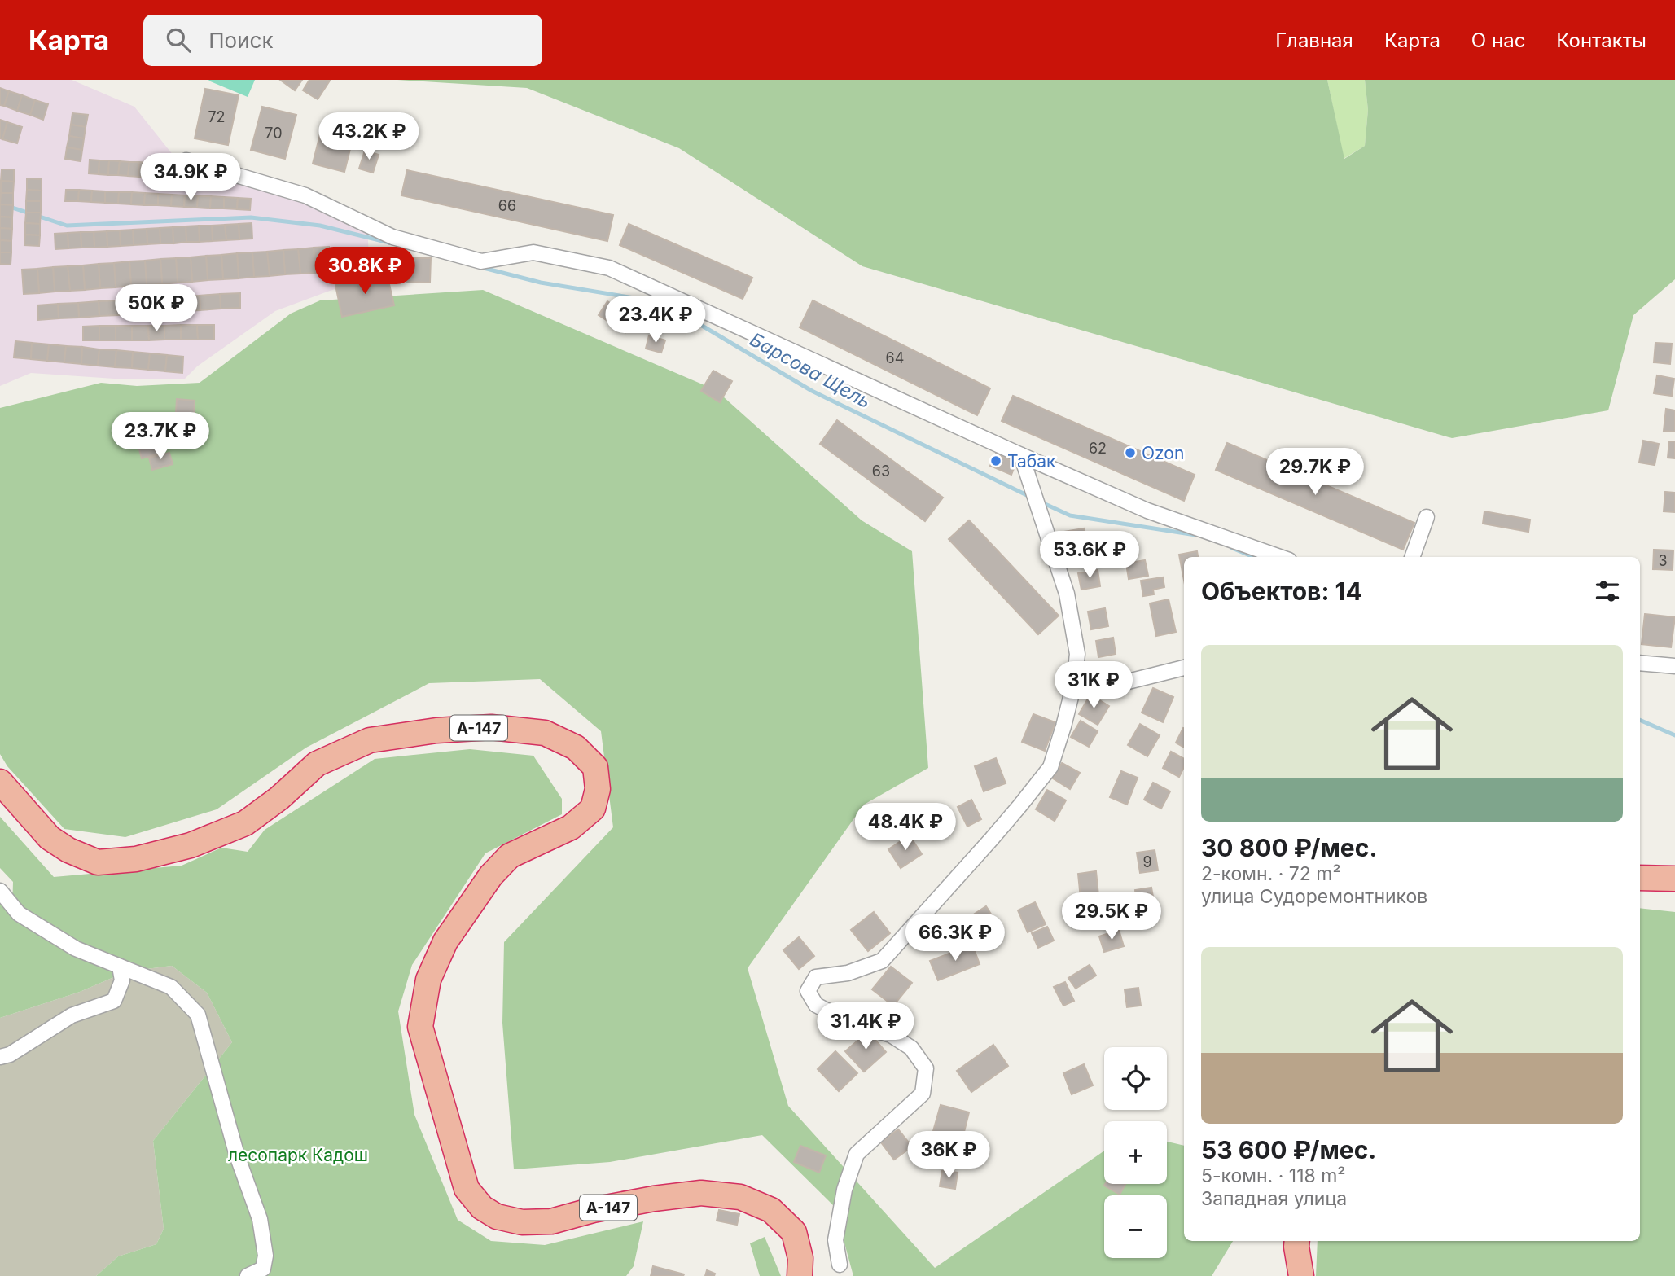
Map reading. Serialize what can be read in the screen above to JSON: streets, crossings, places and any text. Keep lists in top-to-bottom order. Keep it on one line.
{"streets":{"highway":["А-147"]},"water":["Барсова Щель"],"parks":["лесопарк Кадош"],"places":["Ozon","Табак"],"house_numbers":["72","70","66","64","62","63","3","9"],"page":{"header":"Карта","search":"Поиск","nav":["Главная","Карта","О нас","Контакты"],"price":["43.2K ₽","34.9K ₽","30.8K ₽","50K ₽","23.4K ₽","23.7K ₽","29.7K ₽","53.6K ₽","31K ₽","48.4K ₽","29.5K ₽","66.3K ₽","31.4K ₽","36K ₽"],"heading":"Объектов: 14","list":[{"name":"30 800 ₽/мес.","note":"2-комн. · 72 m² · улица Судоремонтников"},{"name":"53 600 ₽/мес.","note":"5-комн. · 118 m² · Западная улица"}],"map_buttons":["+","−"]}}
